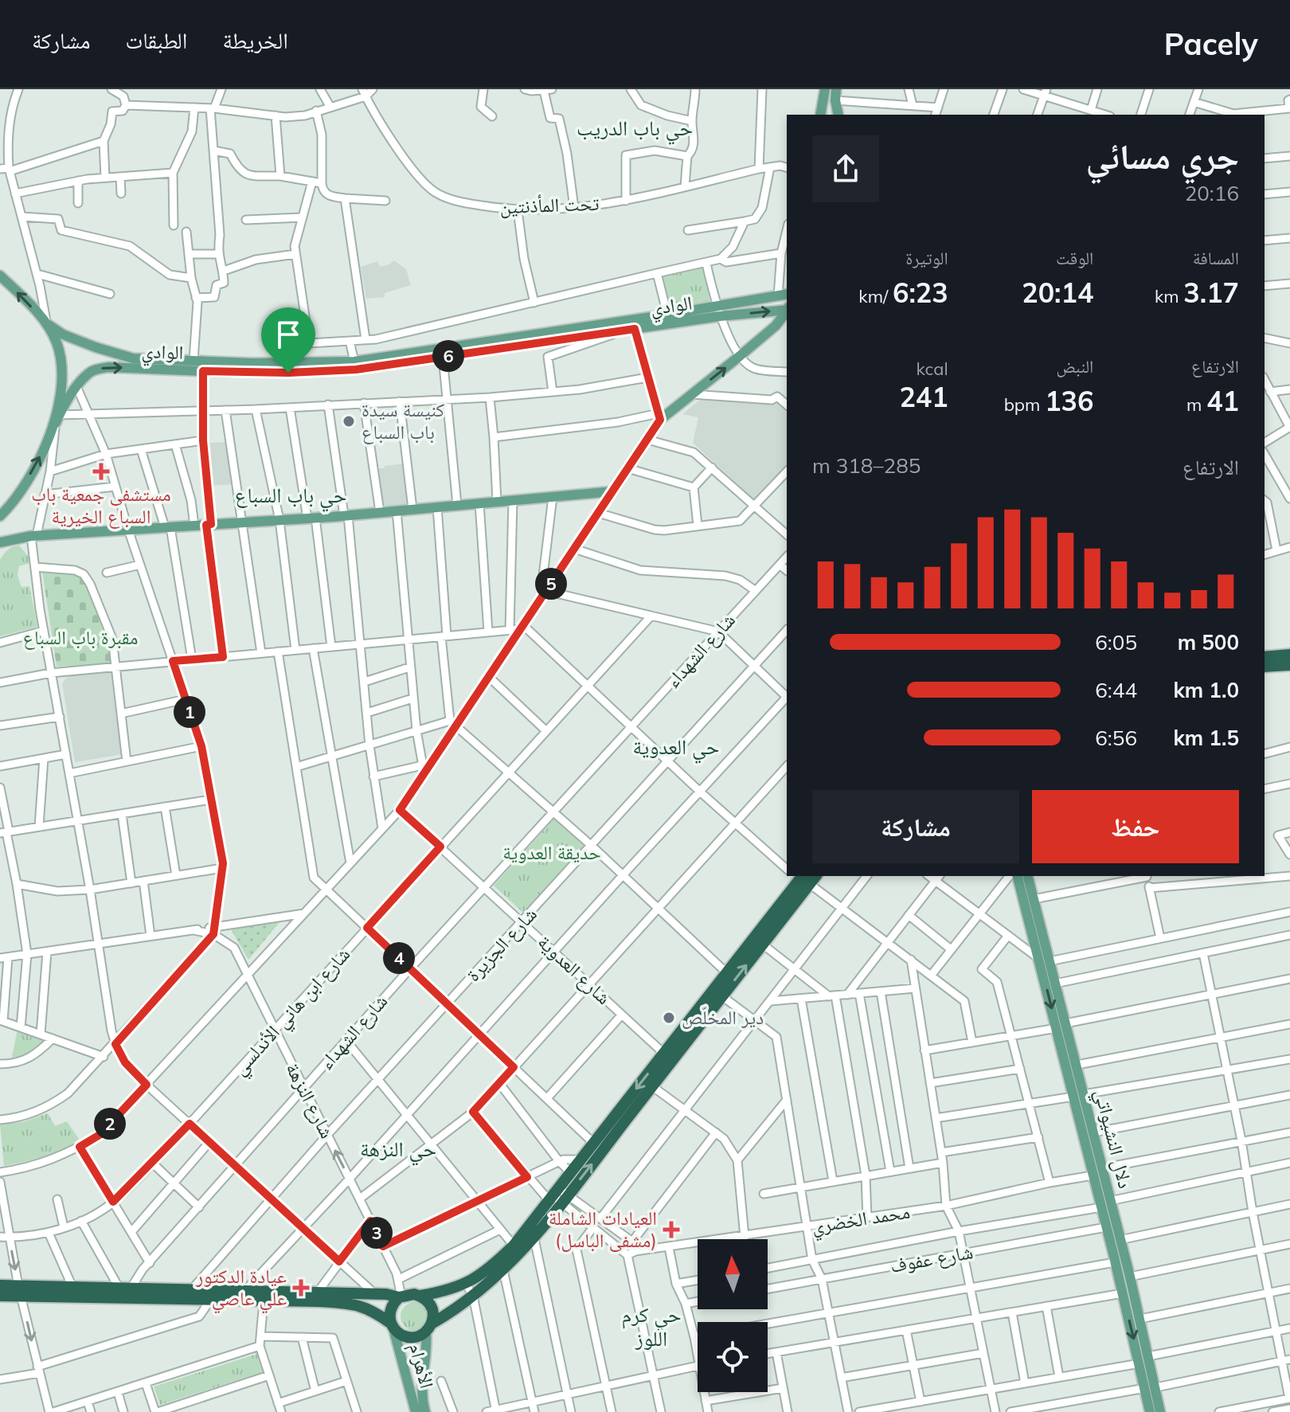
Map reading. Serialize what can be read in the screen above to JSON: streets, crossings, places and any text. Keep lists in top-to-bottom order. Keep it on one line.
{"streets":{"main road":["الوادي","دلال النشيواتي","الأهرام"],"street":["تحت المأذنتين","شارع الشهداء","شارع الجزيرة","شارع العدوية","شارع ابن هاني الأندلسي","شارع النزهة","محمد الخضري","شارع عفوف"]},"crossings":[["شارع الشهداء","شارع العدوية"],["شارع الشهداء","شارع النزهة"],["شارع الجزيرة","شارع العدوية"],["شارع الجزيرة","شارع النزهة"],["شارع العدوية","شارع ابن هاني الأندلسي"],["شارع ابن هاني الأندلسي","شارع النزهة"],["شارع النزهة","الأهرام"],["دلال النشيواتي","محمد الخضري"],["دلال النشيواتي","شارع عفوف"]],"districts":["حي باب الدريب","حي باب السباع","حي العدوية","حي النزهة","حي كرم اللوز"],"parks":["مقبرة باب السباع","حديقة العدوية"],"places":{"other":["كنيسة سيدة باب السباع","دير المخلّص"],"health":["مستشفى جمعية باب السباع الخيرية","العيادات الشاملة (مشفى الباسل)","عيادة الدكتور علي عاصي"]},"north":"top","page":{"header":"Pacely","nav":["الخريطة","الطبقات","مشاركة"],"heading":["جري مسائي","20:16"],"stats":[["المسافة","3.17 km"],["الوقت","20:14"],["الوتيرة","6:23 /km"],["الارتفاع","41 m"],["النبض","136 bpm"],["kcal","241"]],"pins":["6","5","1","4","2","3"],"chart":["الارتفاع","285–318 m"],"list":[{"name":"500 m","note":"6:05"},{"name":"1.0 km","note":"6:44"},{"name":"1.5 km","note":"6:56"}],"buttons":["حفظ","مشاركة"]}}
